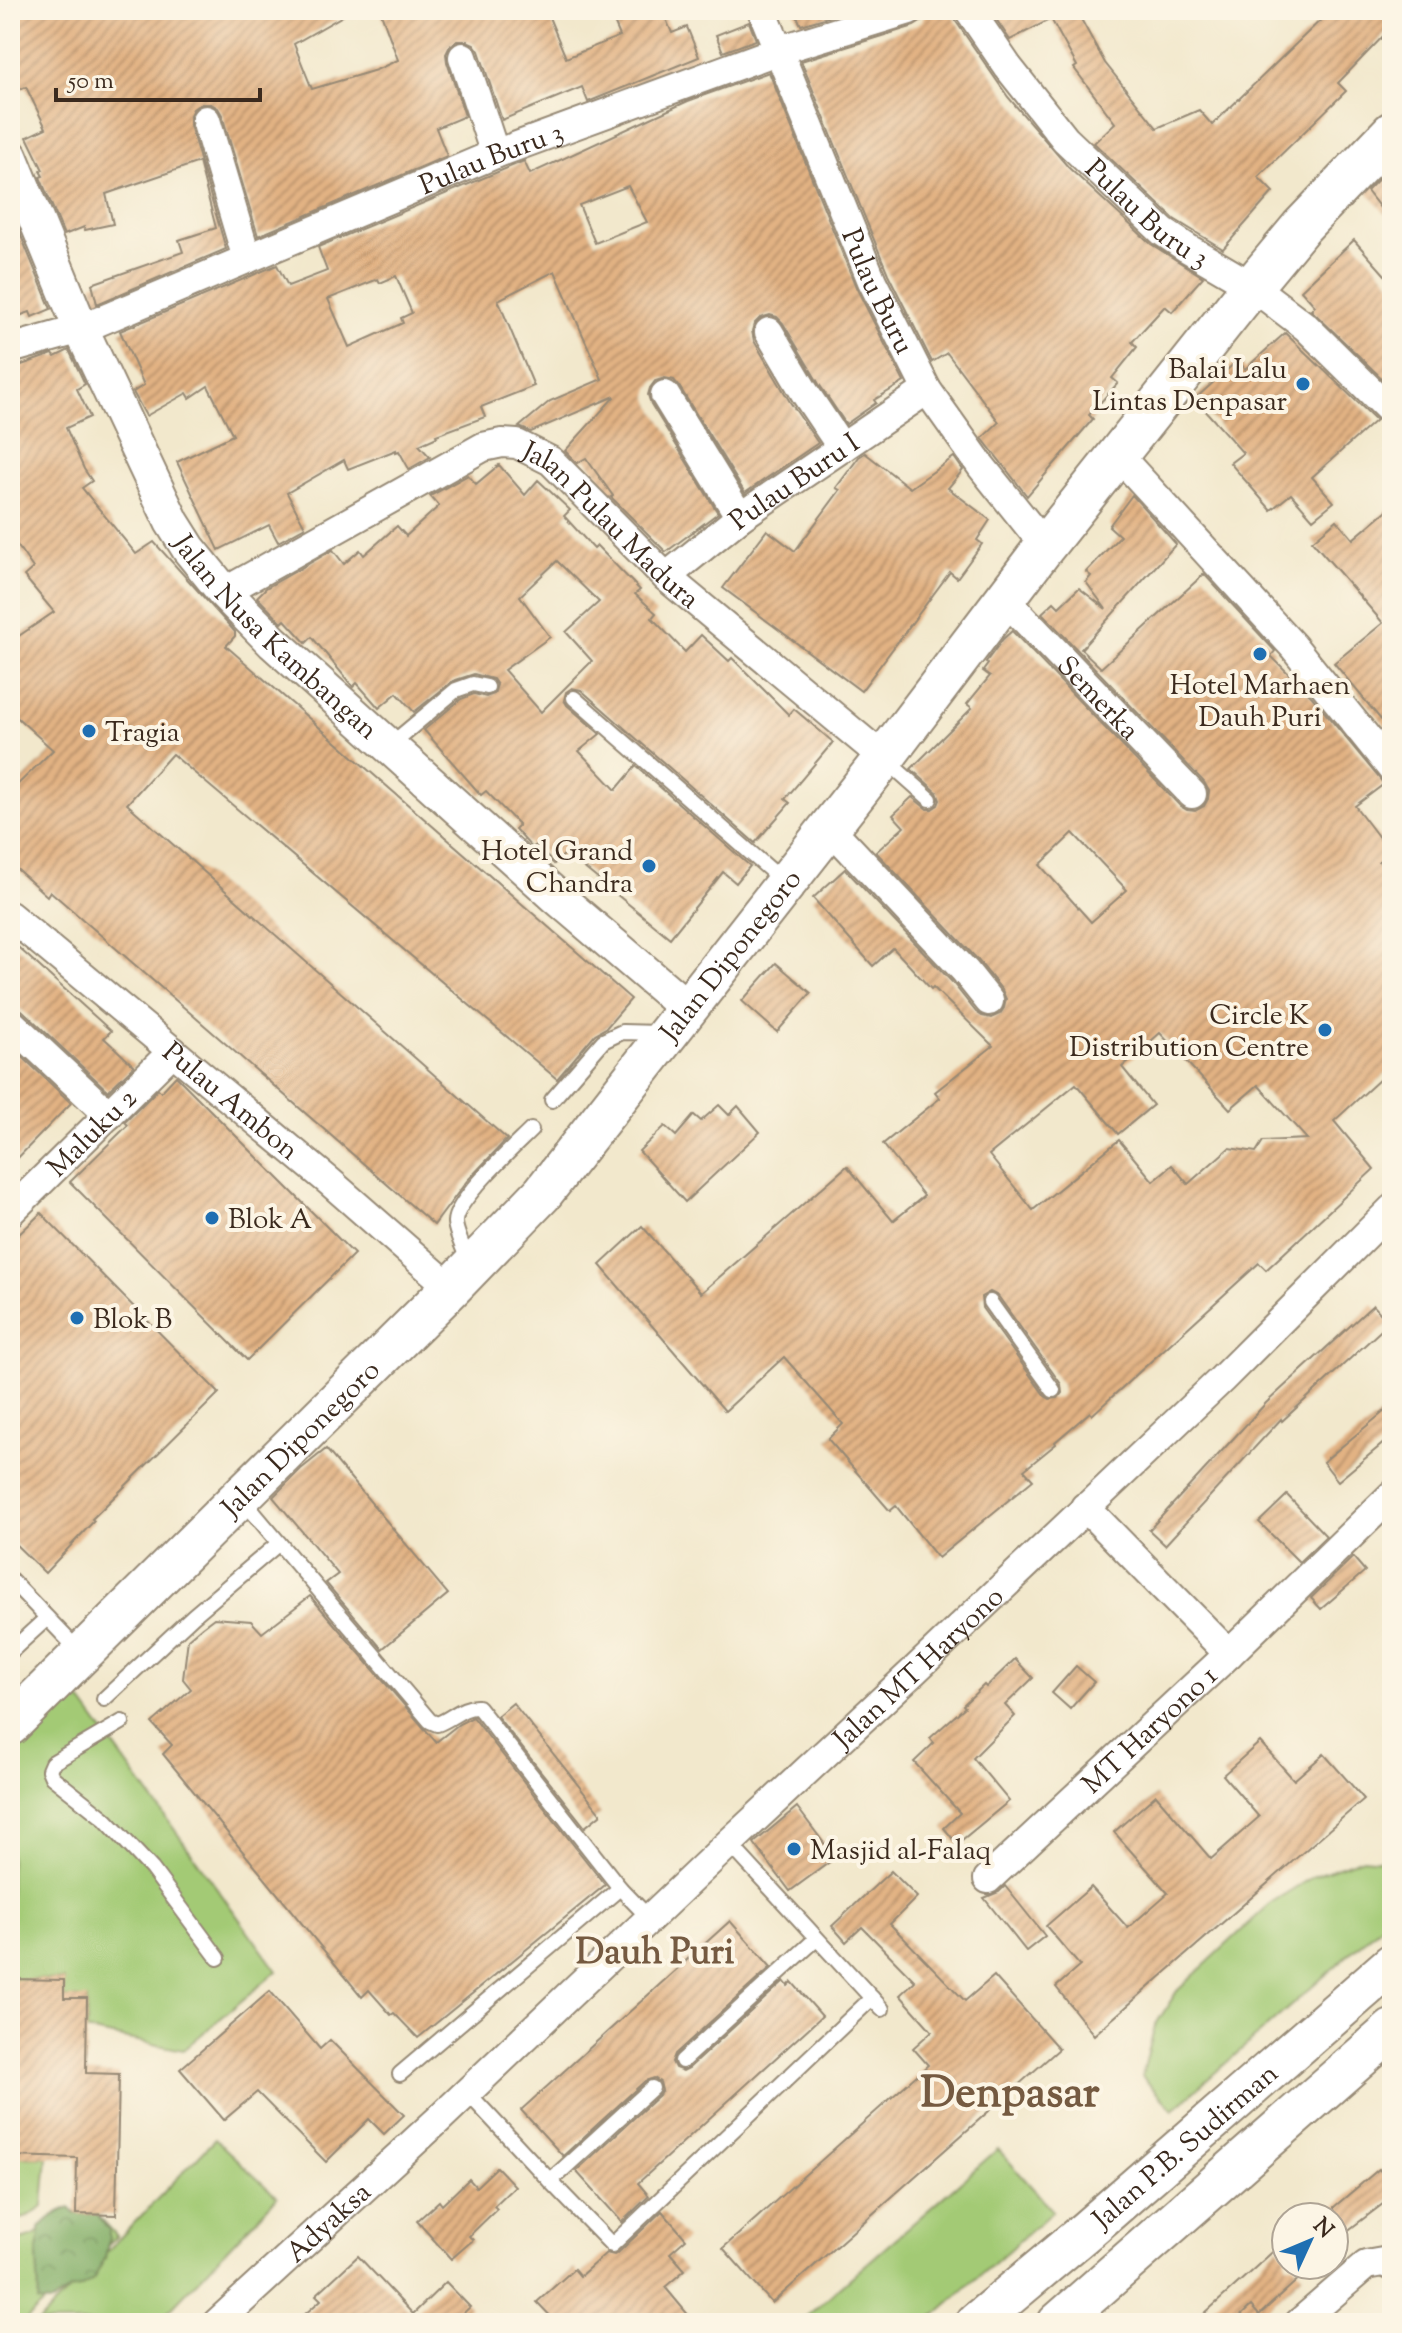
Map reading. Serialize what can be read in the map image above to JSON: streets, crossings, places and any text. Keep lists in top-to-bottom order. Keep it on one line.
{"streets":{"main road":["Jalan Diponegoro","Jalan P.B. Sudirman"],"street":["Pulau Buru 3","Pulau Buru","Pulau Buru I","Jalan Pulau Madura","Jalan Nusa Kambangan","Semerka","Pulau Ambon","Maluku 2","Jalan MT Haryono","MT Haryono 1","Adyaksa"]},"crossings":[["Pulau Buru 3","Pulau Buru"],["Pulau Buru 3","Jalan Nusa Kambangan"],["Pulau Buru 3","Jalan Diponegoro"],["Pulau Buru","Pulau Buru I"],["Pulau Buru","Jalan Diponegoro"],["Pulau Buru I","Jalan Pulau Madura"],["Jalan Pulau Madura","Jalan Nusa Kambangan"],["Jalan Pulau Madura","Jalan Diponegoro"],["Jalan Nusa Kambangan","Jalan Diponegoro"],["Semerka","Jalan Diponegoro"],["Jalan Diponegoro","Pulau Ambon"],["Pulau Ambon","Maluku 2"],["Jalan MT Haryono","MT Haryono 1"],["Jalan MT Haryono","Adyaksa"]],"districts":["Dauh Puri","Denpasar"],"places":["Balai Lalu Lintas Denpasar","Hotel Marhaen Dauh Puri","Tragia","Hotel Grand Chandra","Circle K Distribution Centre","Blok A","Blok B","Masjid al-Falaq"],"scale_bar":"50 m","north":"top right"}
